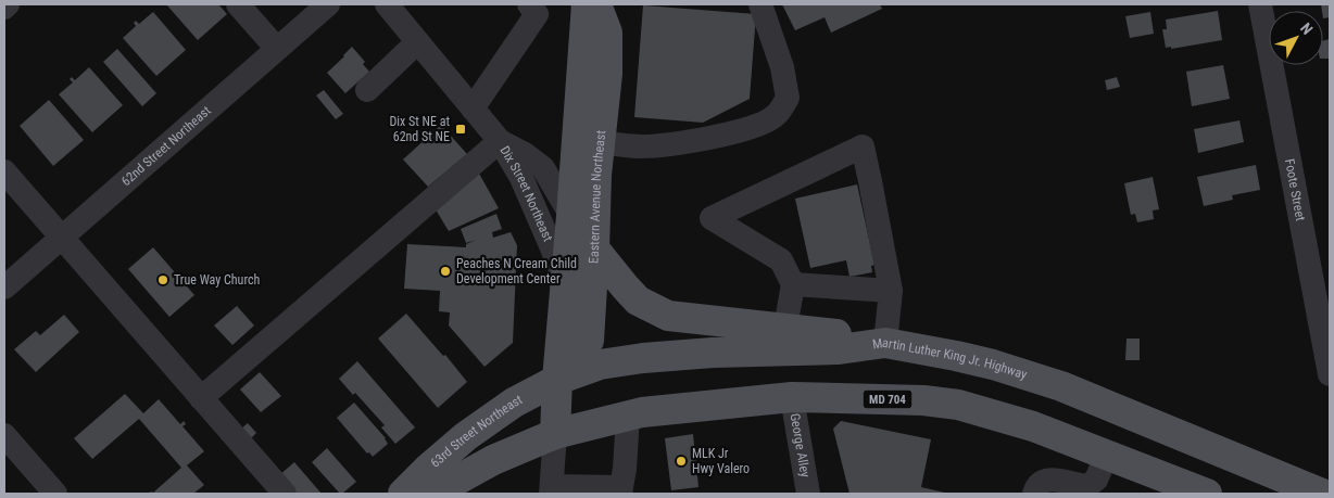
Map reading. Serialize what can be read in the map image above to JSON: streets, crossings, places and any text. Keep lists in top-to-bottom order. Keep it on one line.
{"streets":{"main road":["Eastern Avenue Northeast","Martin Luther King Jr. Highway","MD 704","63rd Street Northeast"],"street":["62nd Street Northeast","Foote Street","Dix Street Northeast","George Alley"]},"crossings":[["Dix Street Northeast","Eastern Avenue Northeast"],["Eastern Avenue Northeast","MD 704"],["Eastern Avenue Northeast","63rd Street Northeast"],["MD 704","63rd Street Northeast"],["MD 704","George Alley"]],"places":{"transit":["Dix St NE at 62nd St NE"],"other":["Peaches N Cream Child Development Center","True Way Church","MLK Jr Hwy Valero"]},"north":"top right"}
